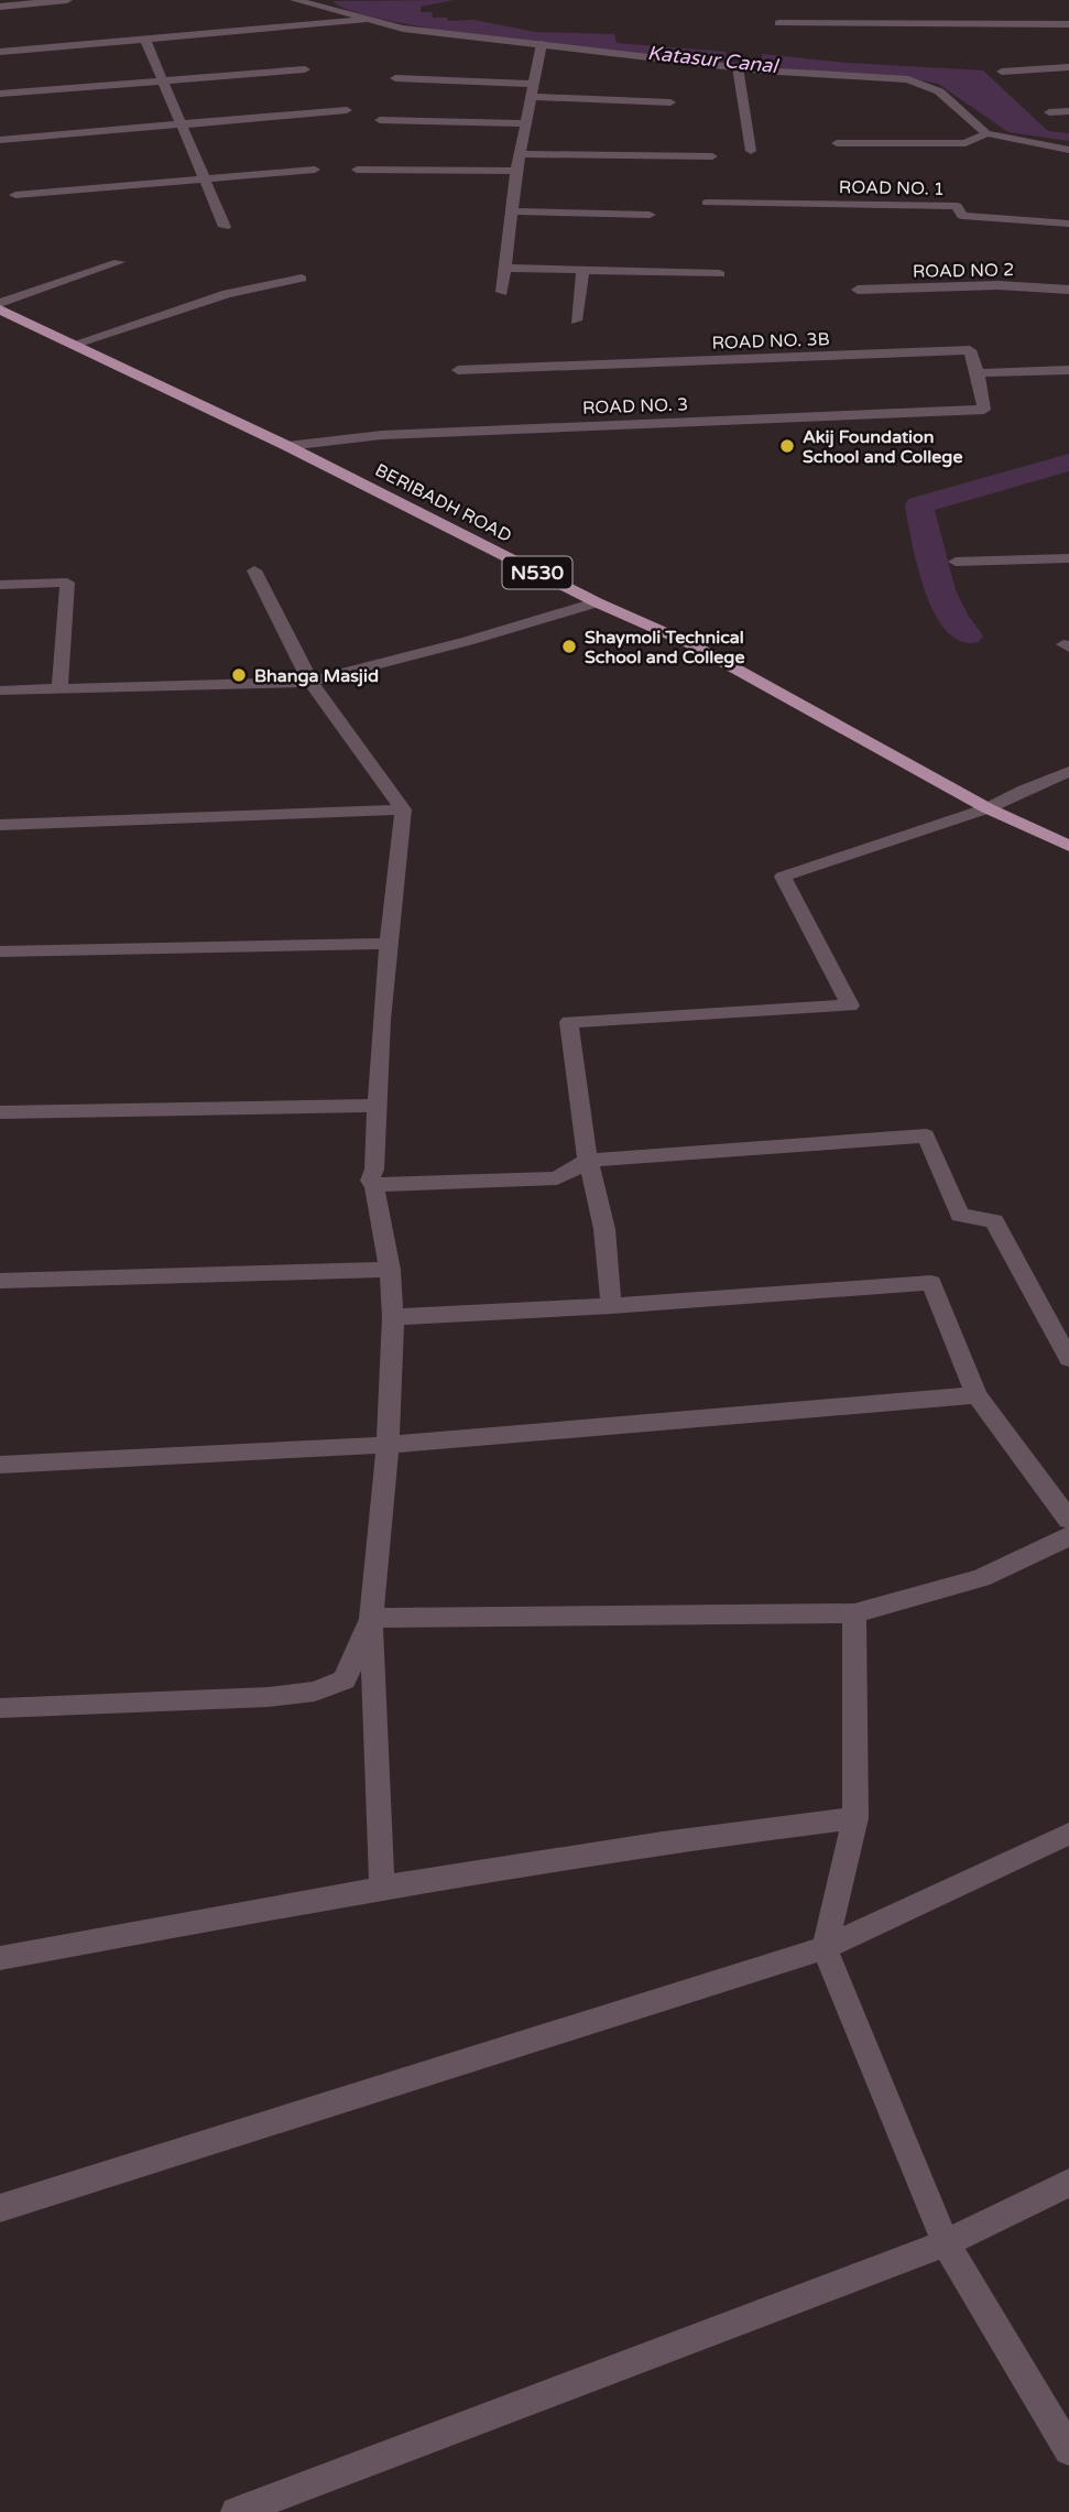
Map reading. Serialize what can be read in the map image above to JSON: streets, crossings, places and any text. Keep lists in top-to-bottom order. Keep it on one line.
{"streets":{"highway":["BERIBADH ROAD","N530"],"street":["ROAD NO. 1","ROAD NO 2","ROAD NO. 3B","ROAD NO. 3"]},"crossings":[["ROAD NO. 3B","ROAD NO. 3"],["ROAD NO. 3","BERIBADH ROAD"]],"water":["Katasur Canal"],"places":["Akij Foundation School and College","Shaymoli Technical School and College","Bhanga Masjid"]}
